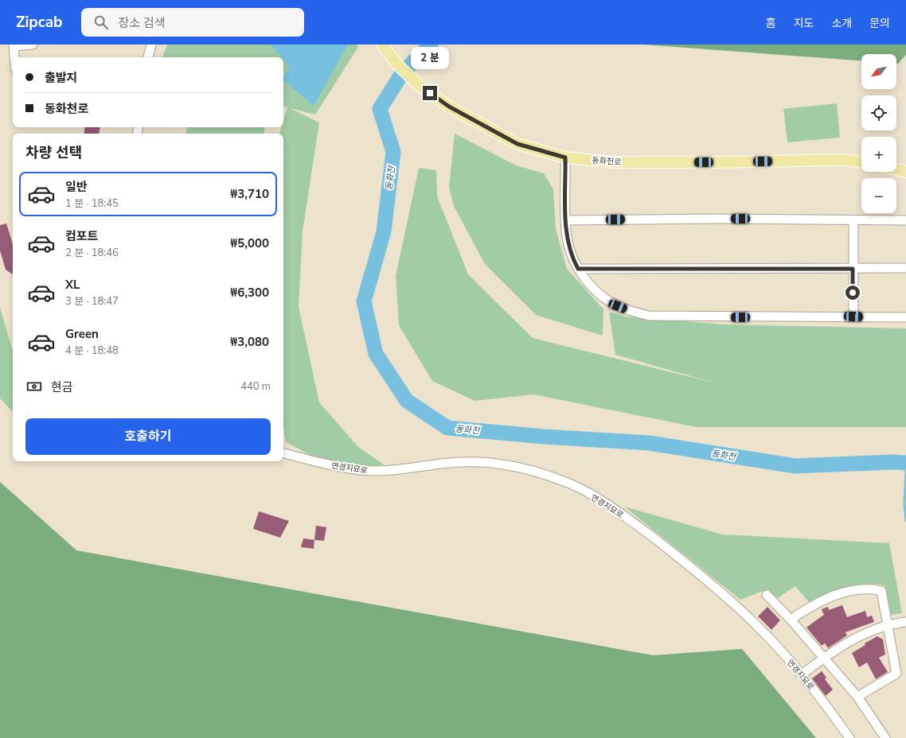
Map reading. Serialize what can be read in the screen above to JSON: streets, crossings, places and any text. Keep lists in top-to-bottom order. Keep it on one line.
{"streets":{"main road":["동화천로"],"street":["연경지묘로"]},"water":["동화천"],"north":"bottom left","page":{"header":"Zipcab","search":"장소 검색","nav":["홈","지도","소개","문의"],"bubble":"2 분","map_buttons":["+","−"],"banner":["출발지","동화천로"],"heading":"차량 선택","list":[{"name":"일반","note":"1 분 · 18:45","value":"₩3,710"},{"name":"컴포트","note":"2 분 · 18:46","value":"₩5,000"},{"name":"XL","note":"3 분 · 18:47","value":"₩6,300"},{"name":"Green","note":"4 분 · 18:48","value":"₩3,080"}],"pay":["현금","440 m"],"buttons":"호출하기"}}
